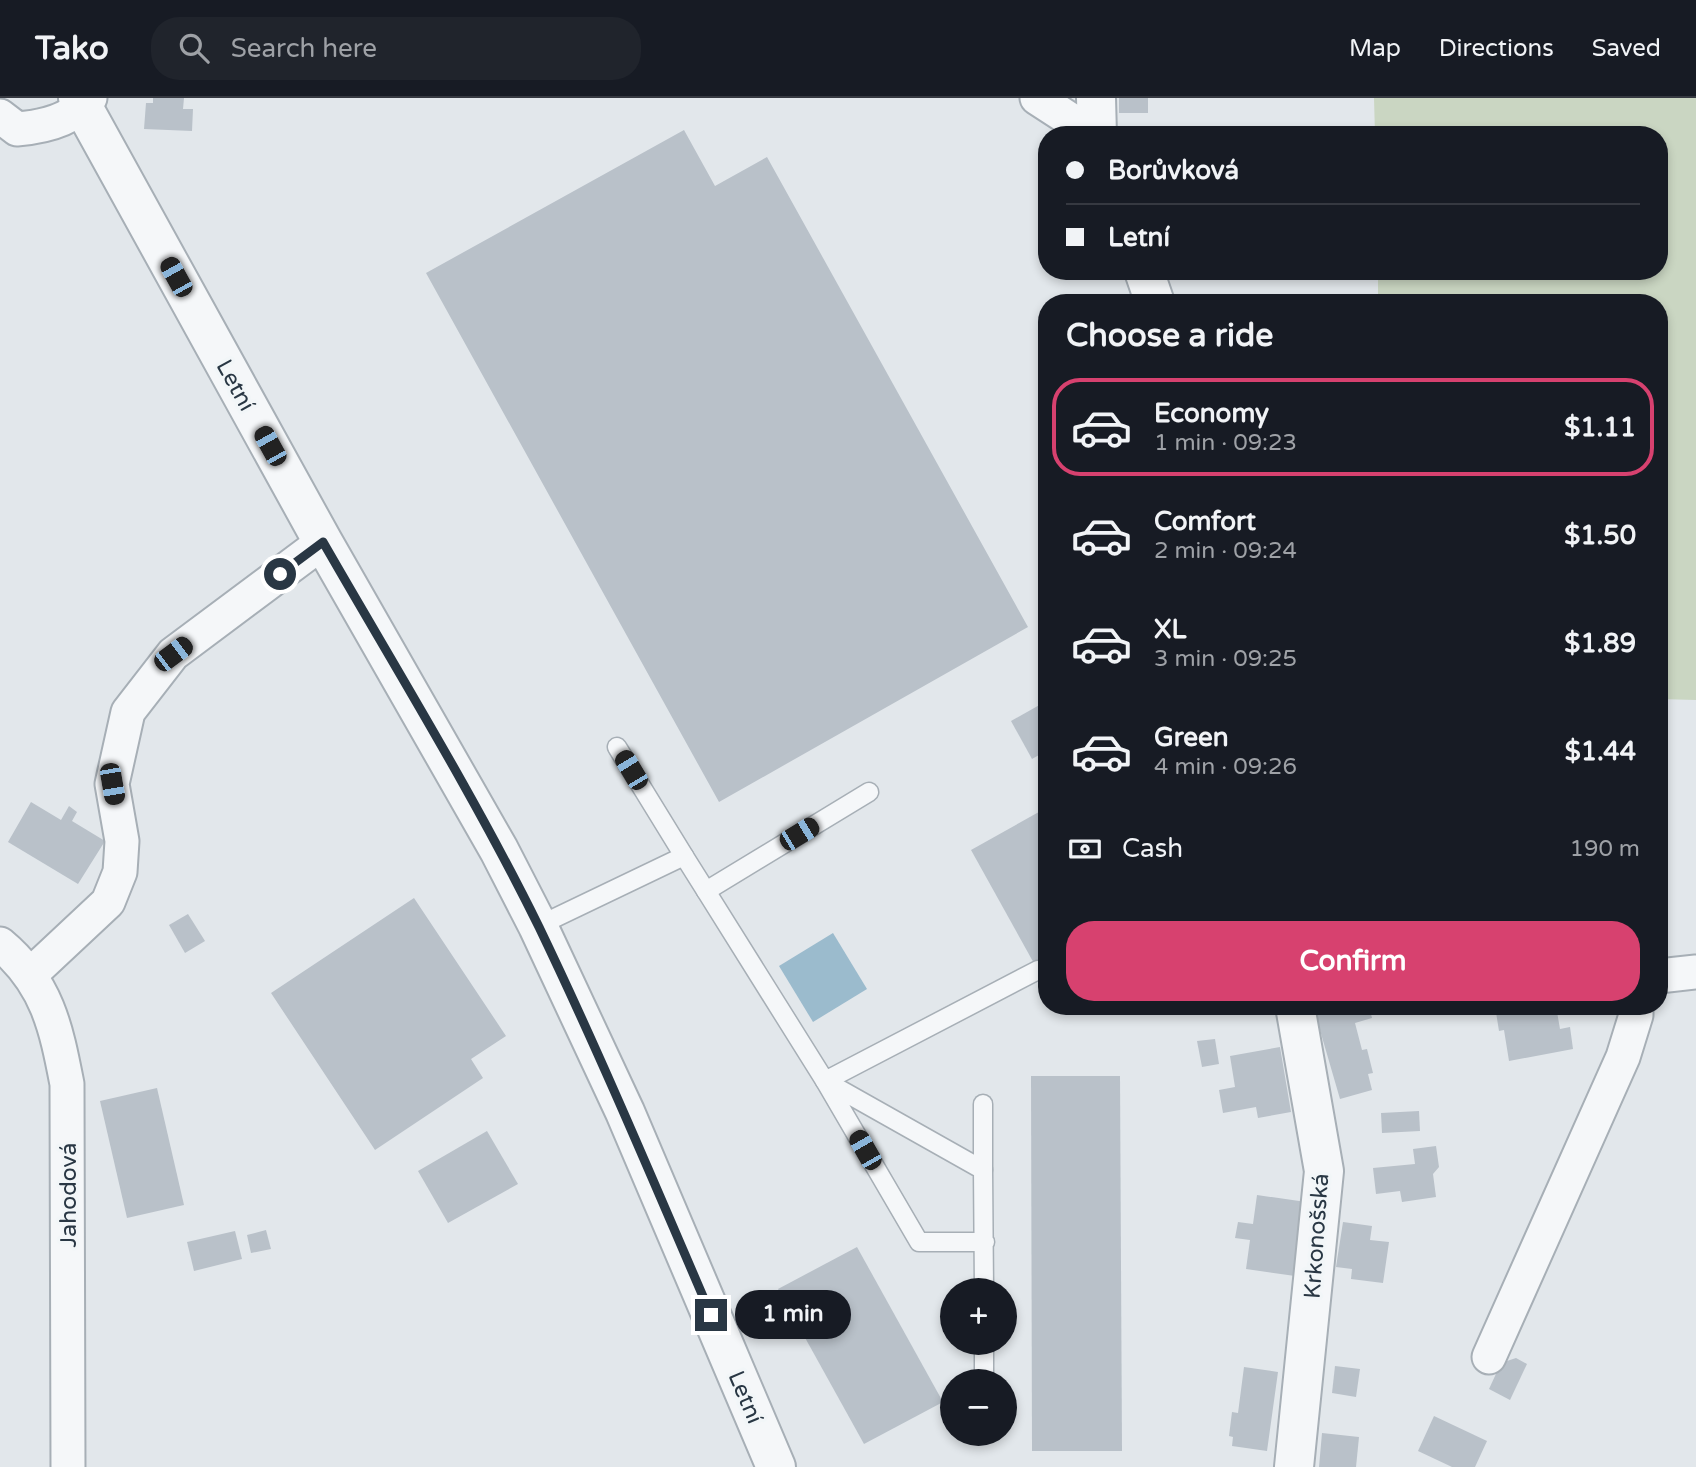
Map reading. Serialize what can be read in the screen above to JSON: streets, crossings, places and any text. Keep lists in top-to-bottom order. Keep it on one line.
{"streets":{"street":["Letní","Jahodová","Krkonošská"]},"page":{"header":"Tako","search":"Search here","nav":["Map","Directions","Saved"],"banner":["Borůvková","Letní"],"heading":"Choose a ride","list":[{"name":"Economy","note":"1 min · 09:23","value":"$1.11"},{"name":"Comfort","note":"2 min · 09:24","value":"$1.50"},{"name":"XL","note":"3 min · 09:25","value":"$1.89"},{"name":"Green","note":"4 min · 09:26","value":"$1.44"}],"pay":["Cash","190 m"],"buttons":"Confirm","map_buttons":["+","−"],"bubble":"1 min"}}
